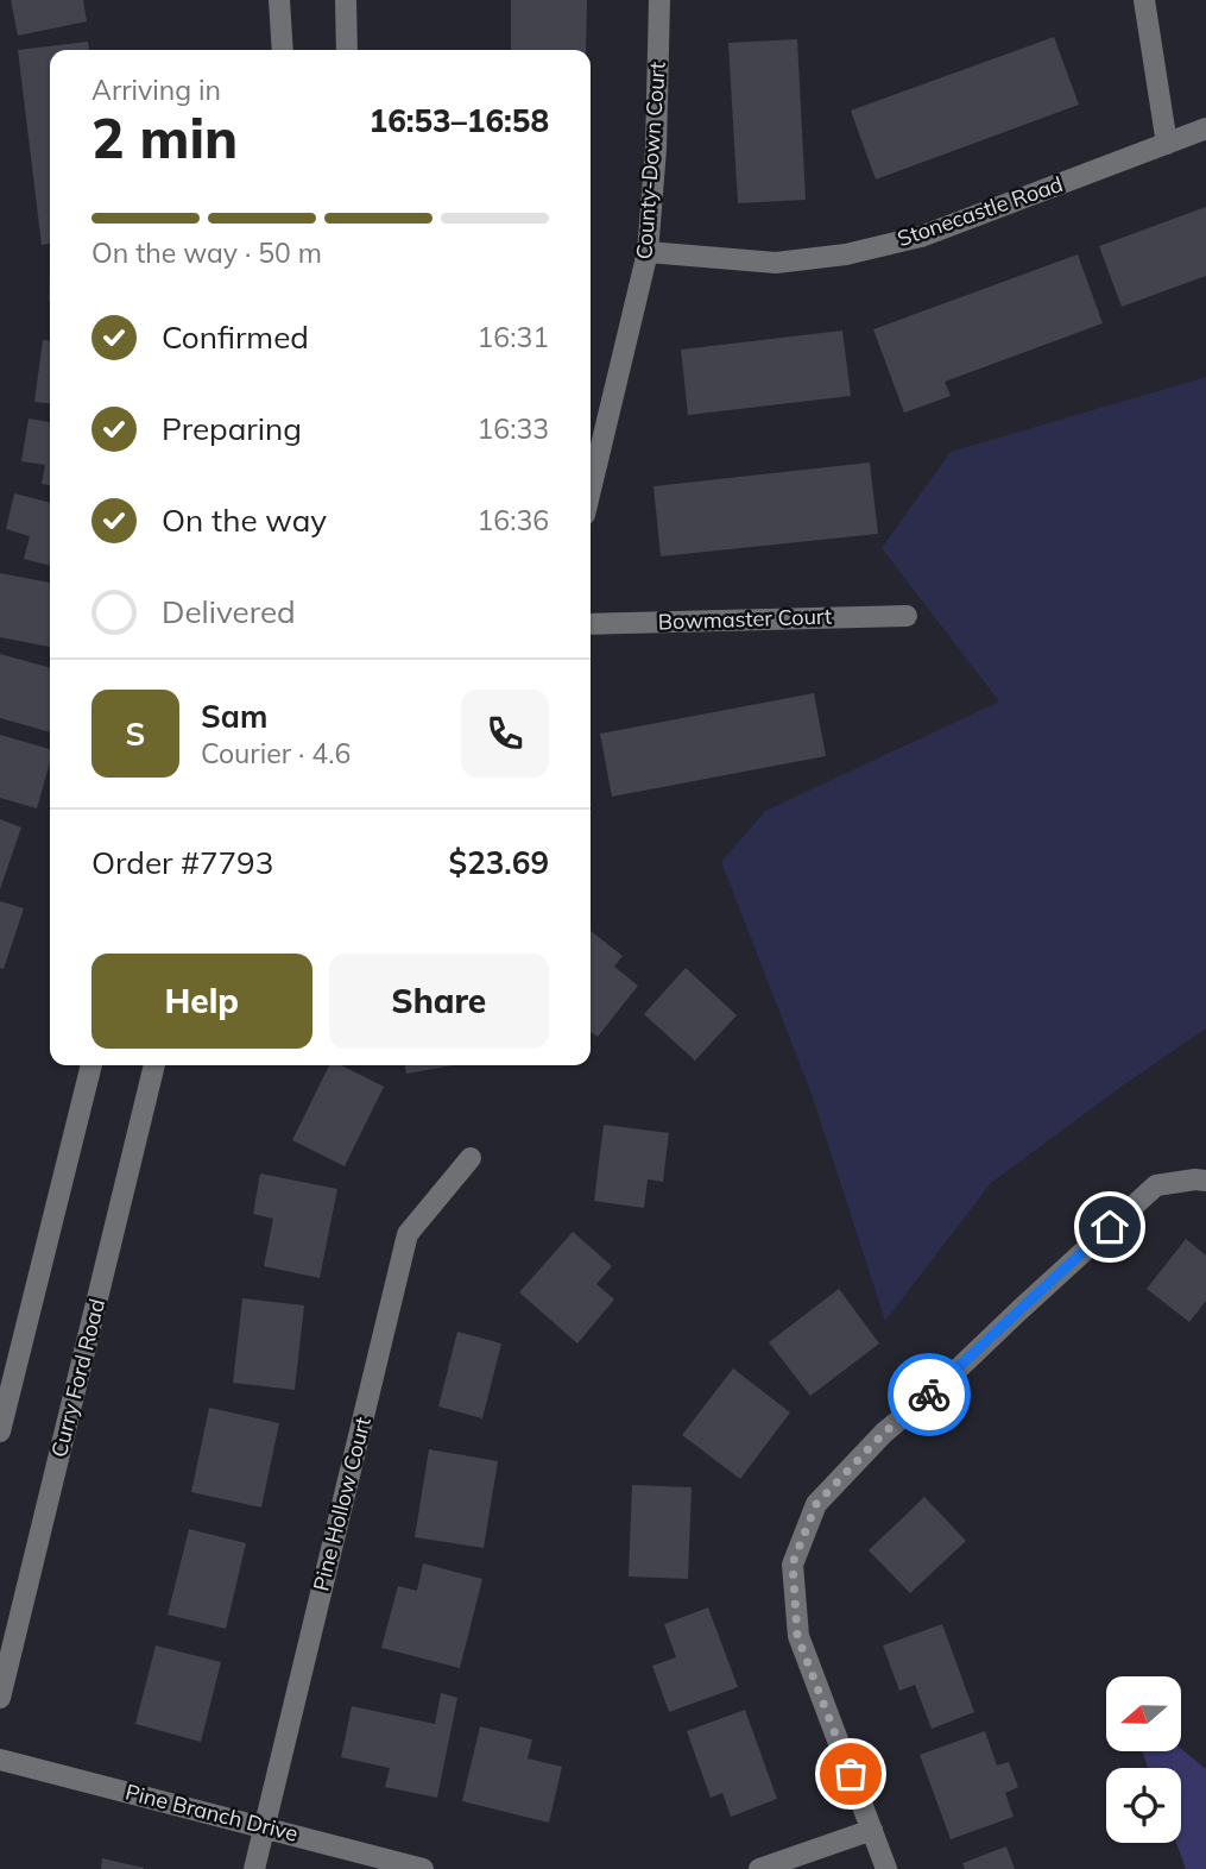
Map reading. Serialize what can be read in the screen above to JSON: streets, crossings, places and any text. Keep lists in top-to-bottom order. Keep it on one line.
{"streets":{"street":["County-Down Court","Stonecastle Road","Bowmaster Court","Curry Ford Road","Pine Hollow Court","Pine Branch Drive"]},"crossings":[["County-Down Court","Stonecastle Road"],["Pine Hollow Court","Pine Branch Drive"]],"north":"left","page":{"heading":["2 min","Arriving in","16:53–16:58"],"panel":["Sam","Courier · 4.6","Order #7793","$23.69"],"bar":"On the way · 50 m","list":[["Confirmed","16:31"],["Preparing","16:33"],["On the way","16:36"],"Delivered"],"round":"S","buttons":["Help","Share"]}}
